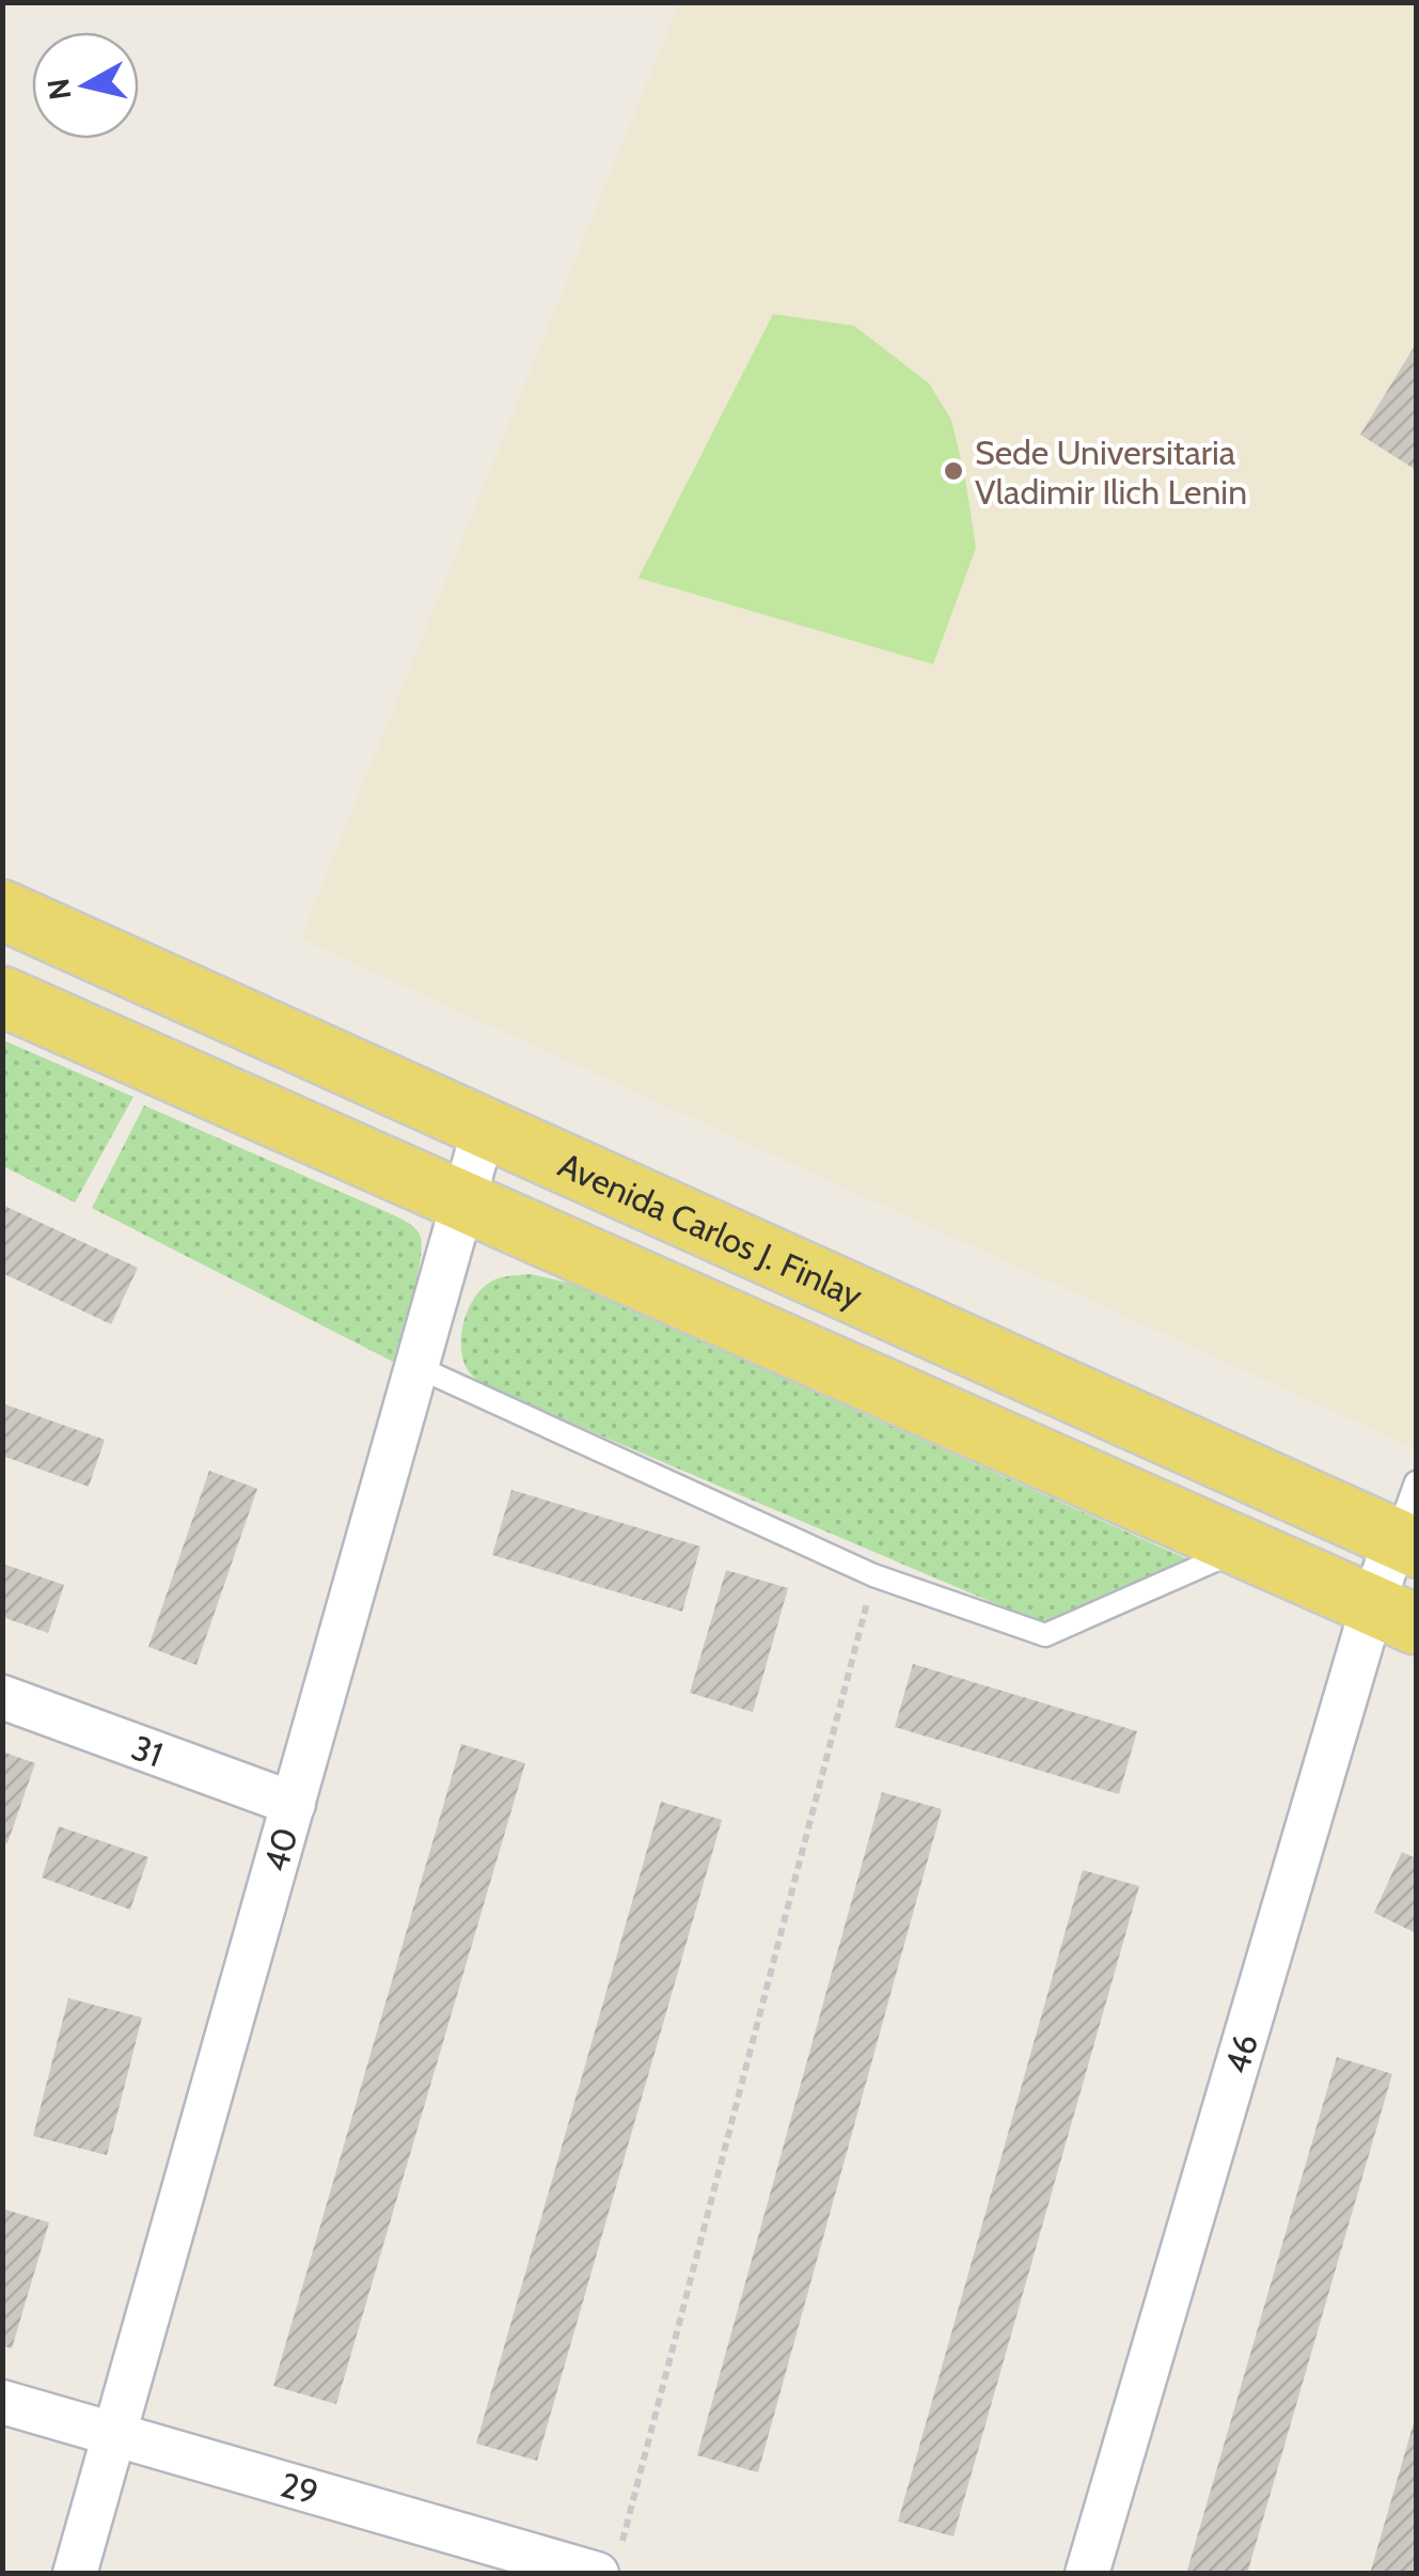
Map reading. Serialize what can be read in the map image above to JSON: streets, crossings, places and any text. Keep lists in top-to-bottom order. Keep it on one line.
{"streets":{"main road":["Avenida Carlos J. Finlay"],"street":["31","40","46","29"]},"crossings":[["Avenida Carlos J. Finlay","40"],["Avenida Carlos J. Finlay","46"],["31","40"],["40","29"]],"places":["Sede Universitaria Vladimir Ilich Lenin"],"north":"left"}
